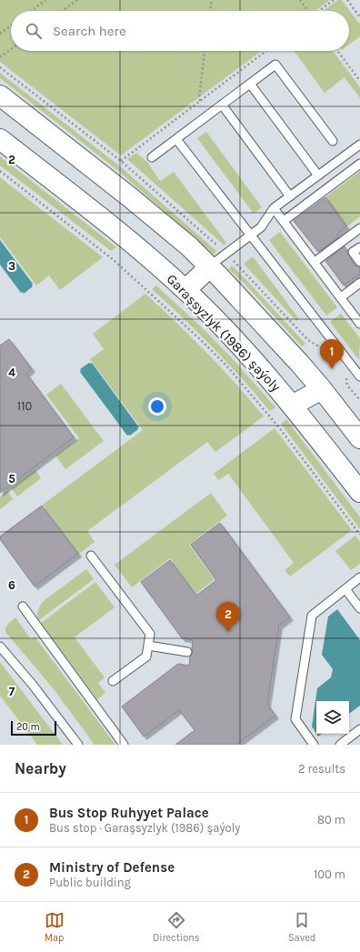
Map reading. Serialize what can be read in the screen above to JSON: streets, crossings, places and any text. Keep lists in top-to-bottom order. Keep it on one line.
{"streets":{"main road":["Garaşsyzlyk (1986) şaýoly"]},"house_numbers":["110"],"scale_bar":"20 m","page":{"search":"Search here","pins":["1","2"],"scale":"20 m","heading":["Nearby","2 results"],"list":[{"mark":"1","name":"Bus Stop Ruhyyet Palace","note":"Bus stop · Garaşsyzlyk (1986) şaýoly","value":"80 m"},{"mark":"2","name":"Ministry of Defense","note":"Public building","value":"100 m"}],"nav":["Map","Directions","Saved"]},"grid":{"rows":["2","3","4","5","6","7"]}}
